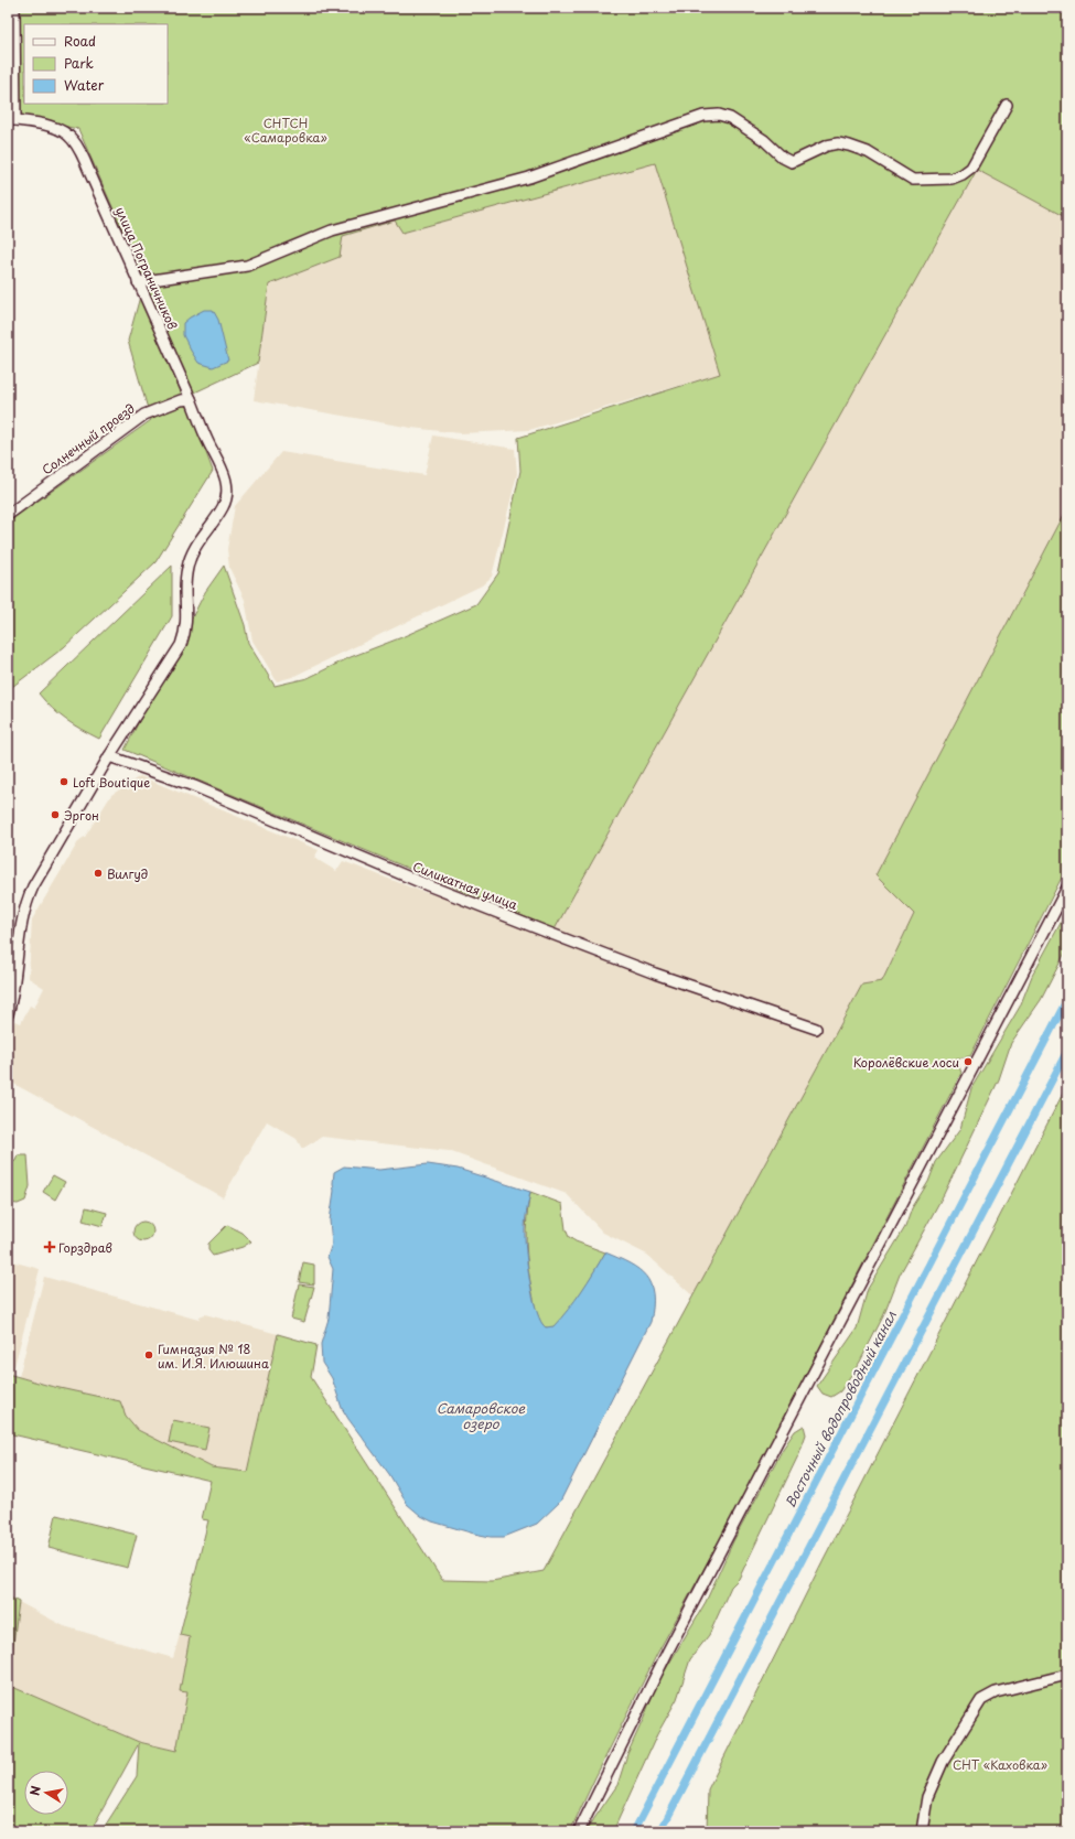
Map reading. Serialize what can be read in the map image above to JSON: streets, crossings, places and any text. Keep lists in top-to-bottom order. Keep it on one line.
{"streets":{"street":["улица Пограничников","Солнечный проезд","Силикатная улица"]},"crossings":[["улица Пограничников","Солнечный проезд"],["улица Пограничников","Силикатная улица"]],"water":["Самаровское озеро","Восточный водопроводный канал"],"parks":["СНТСН «Самаровка»","СНТ «Каховка»"],"places":{"other":["Loft Boutique","Эргон","Вилгуд","Королёвские лоси","Гимназия № 18 им. И.Я. Илюшина"],"health":["Горздрав"]},"legend":["Road","Park","Water"],"north":"left"}
